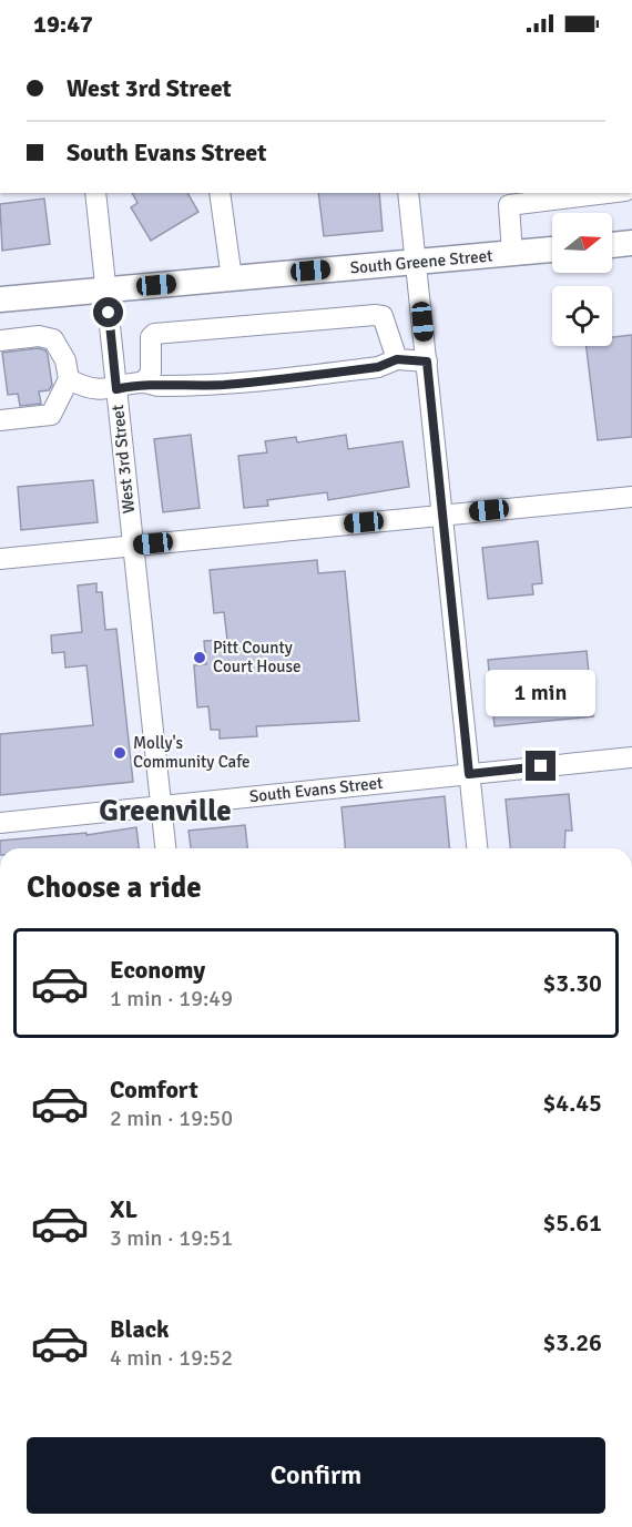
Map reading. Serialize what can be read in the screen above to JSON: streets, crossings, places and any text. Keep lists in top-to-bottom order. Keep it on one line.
{"streets":{"main road":["South Greene Street"],"street":["West 3rd Street","South Evans Street"]},"crossings":[["South Greene Street","West 3rd Street"],["West 3rd Street","South Evans Street"]],"districts":["Greenville"],"places":["Pitt County Court House","Molly's Community Cafe"],"north":"right","page":{"status":"19:47","banner":["West 3rd Street","South Evans Street"],"bubble":"1 min","heading":"Choose a ride","list":[{"name":"Economy","note":"1 min · 19:49","value":"$3.30"},{"name":"Comfort","note":"2 min · 19:50","value":"$4.45"},{"name":"XL","note":"3 min · 19:51","value":"$5.61"},{"name":"Black","note":"4 min · 19:52","value":"$3.26"}],"buttons":"Confirm"}}
